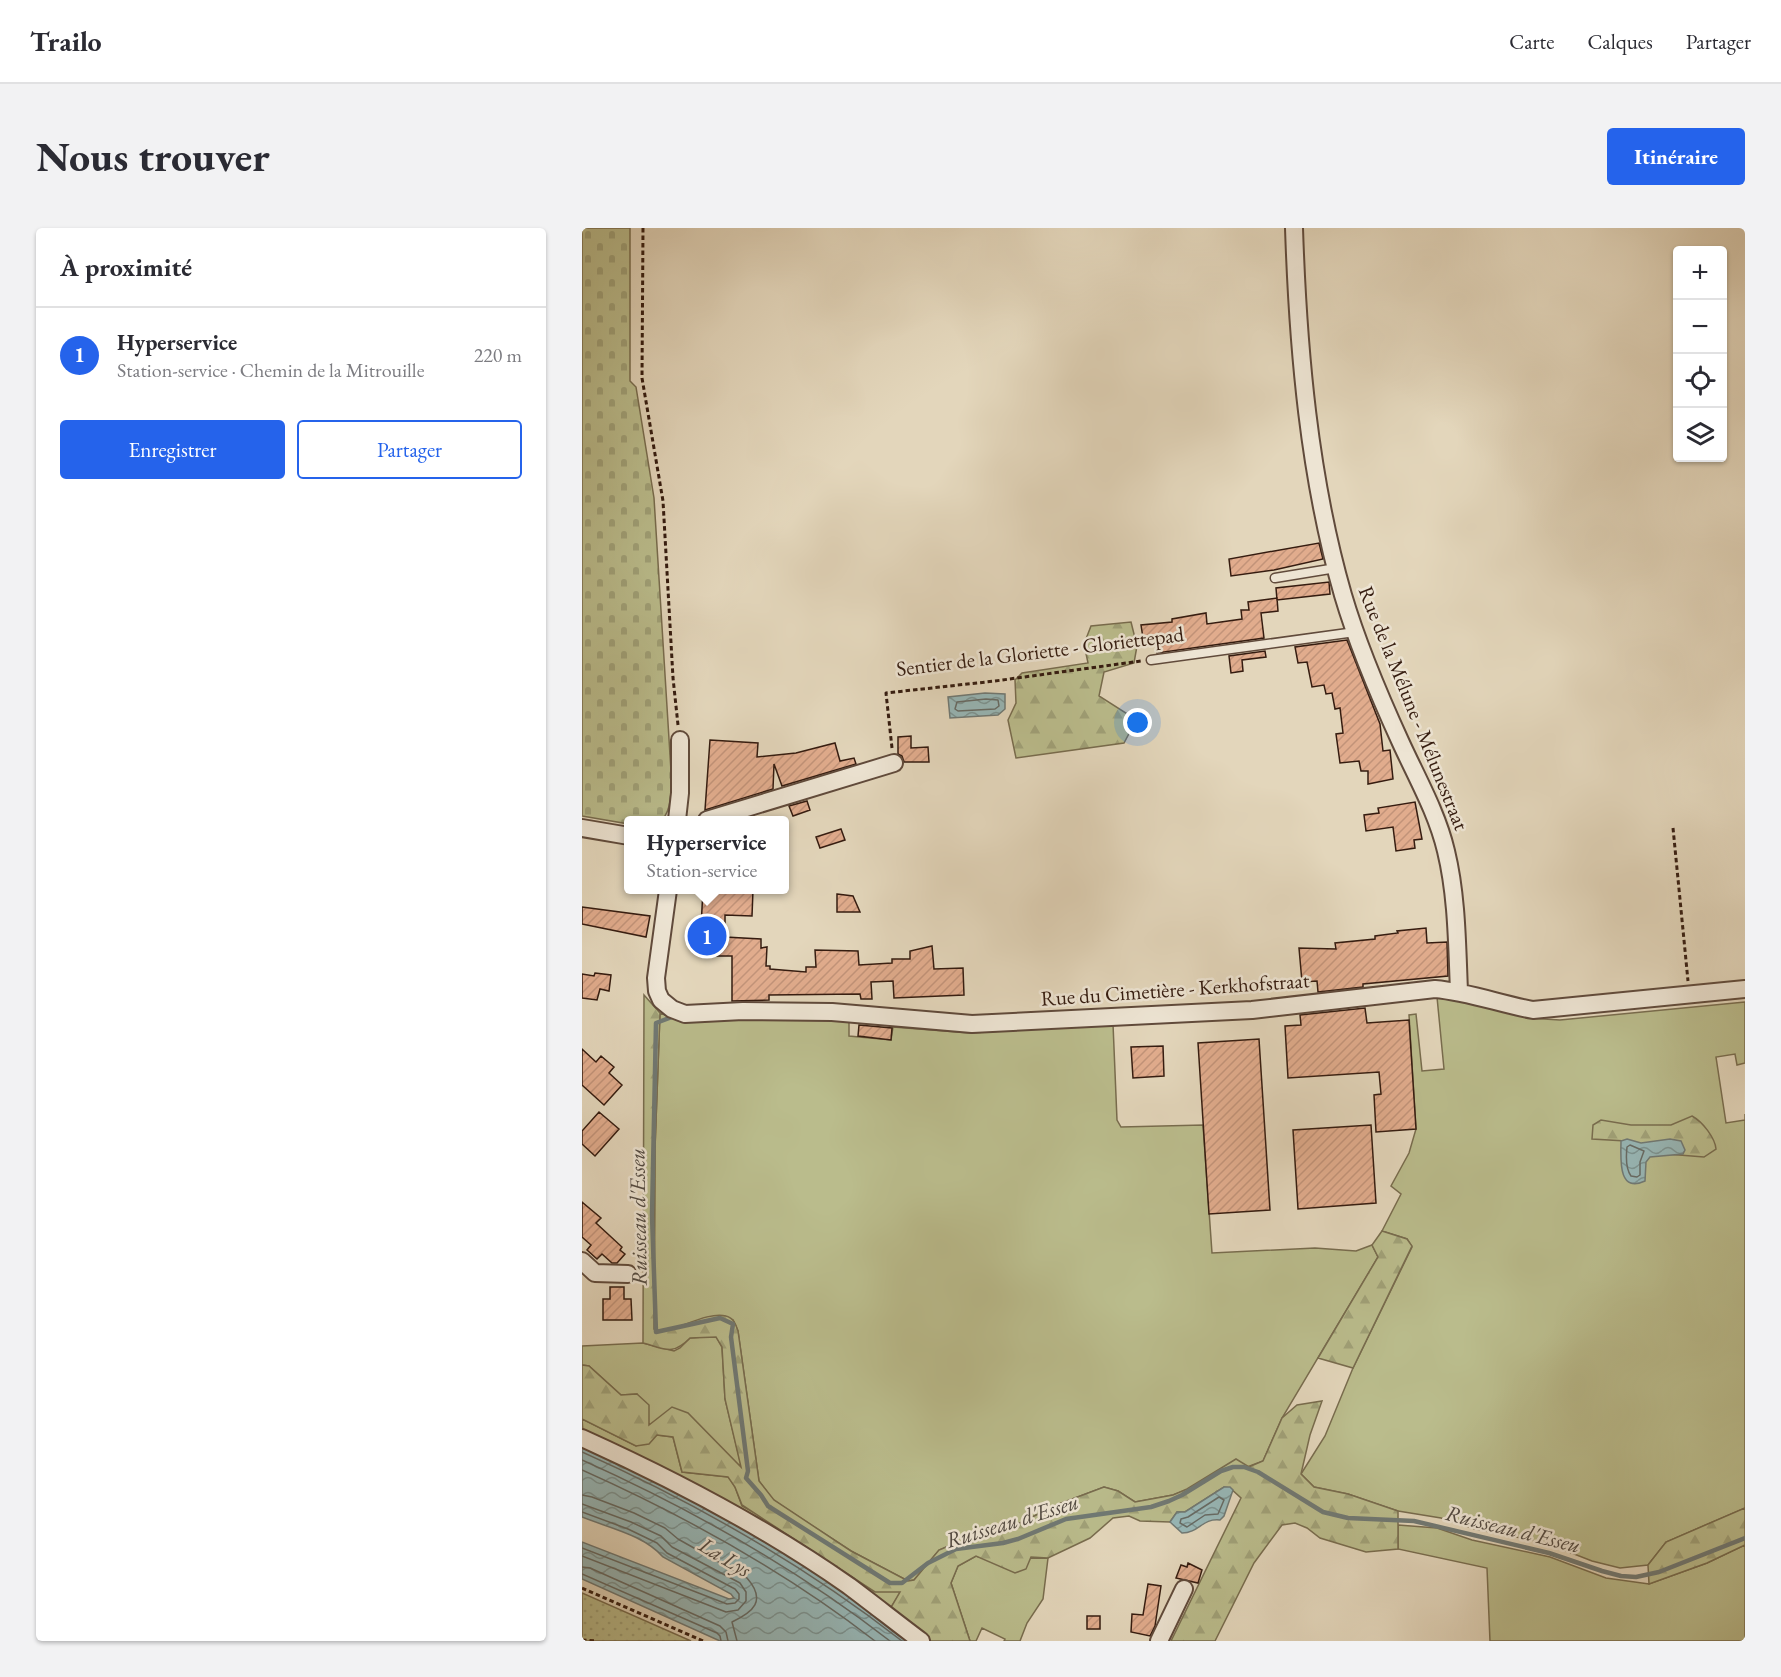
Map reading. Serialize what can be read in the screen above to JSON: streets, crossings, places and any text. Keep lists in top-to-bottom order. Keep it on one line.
{"streets":{"street":["Rue de la Mélune - Mélunestraat","Rue du Cimetière - Kerkhofstraat"],"lane":["Sentier de la Gloriette - Gloriettepad"]},"crossings":[["Sentier de la Gloriette - Gloriettepad","Rue de la Mélune - Mélunestraat"],["Rue de la Mélune - Mélunestraat","Rue du Cimetière - Kerkhofstraat"]],"water":["Ruisseau d'Esseu","La Lys"],"page":{"header":"Trailo","nav":["Carte","Calques","Partager"],"buttons":["Itinéraire",["Enregistrer","Partager"]],"title":"Nous trouver","heading":"À proximité","map_buttons":["+","−"],"list":[{"mark":"1","name":"Hyperservice","note":"Station-service · Chemin de la Mitrouille","value":"220 m"}],"popup":["Hyperservice","Station-service"],"pins":"1"}}
